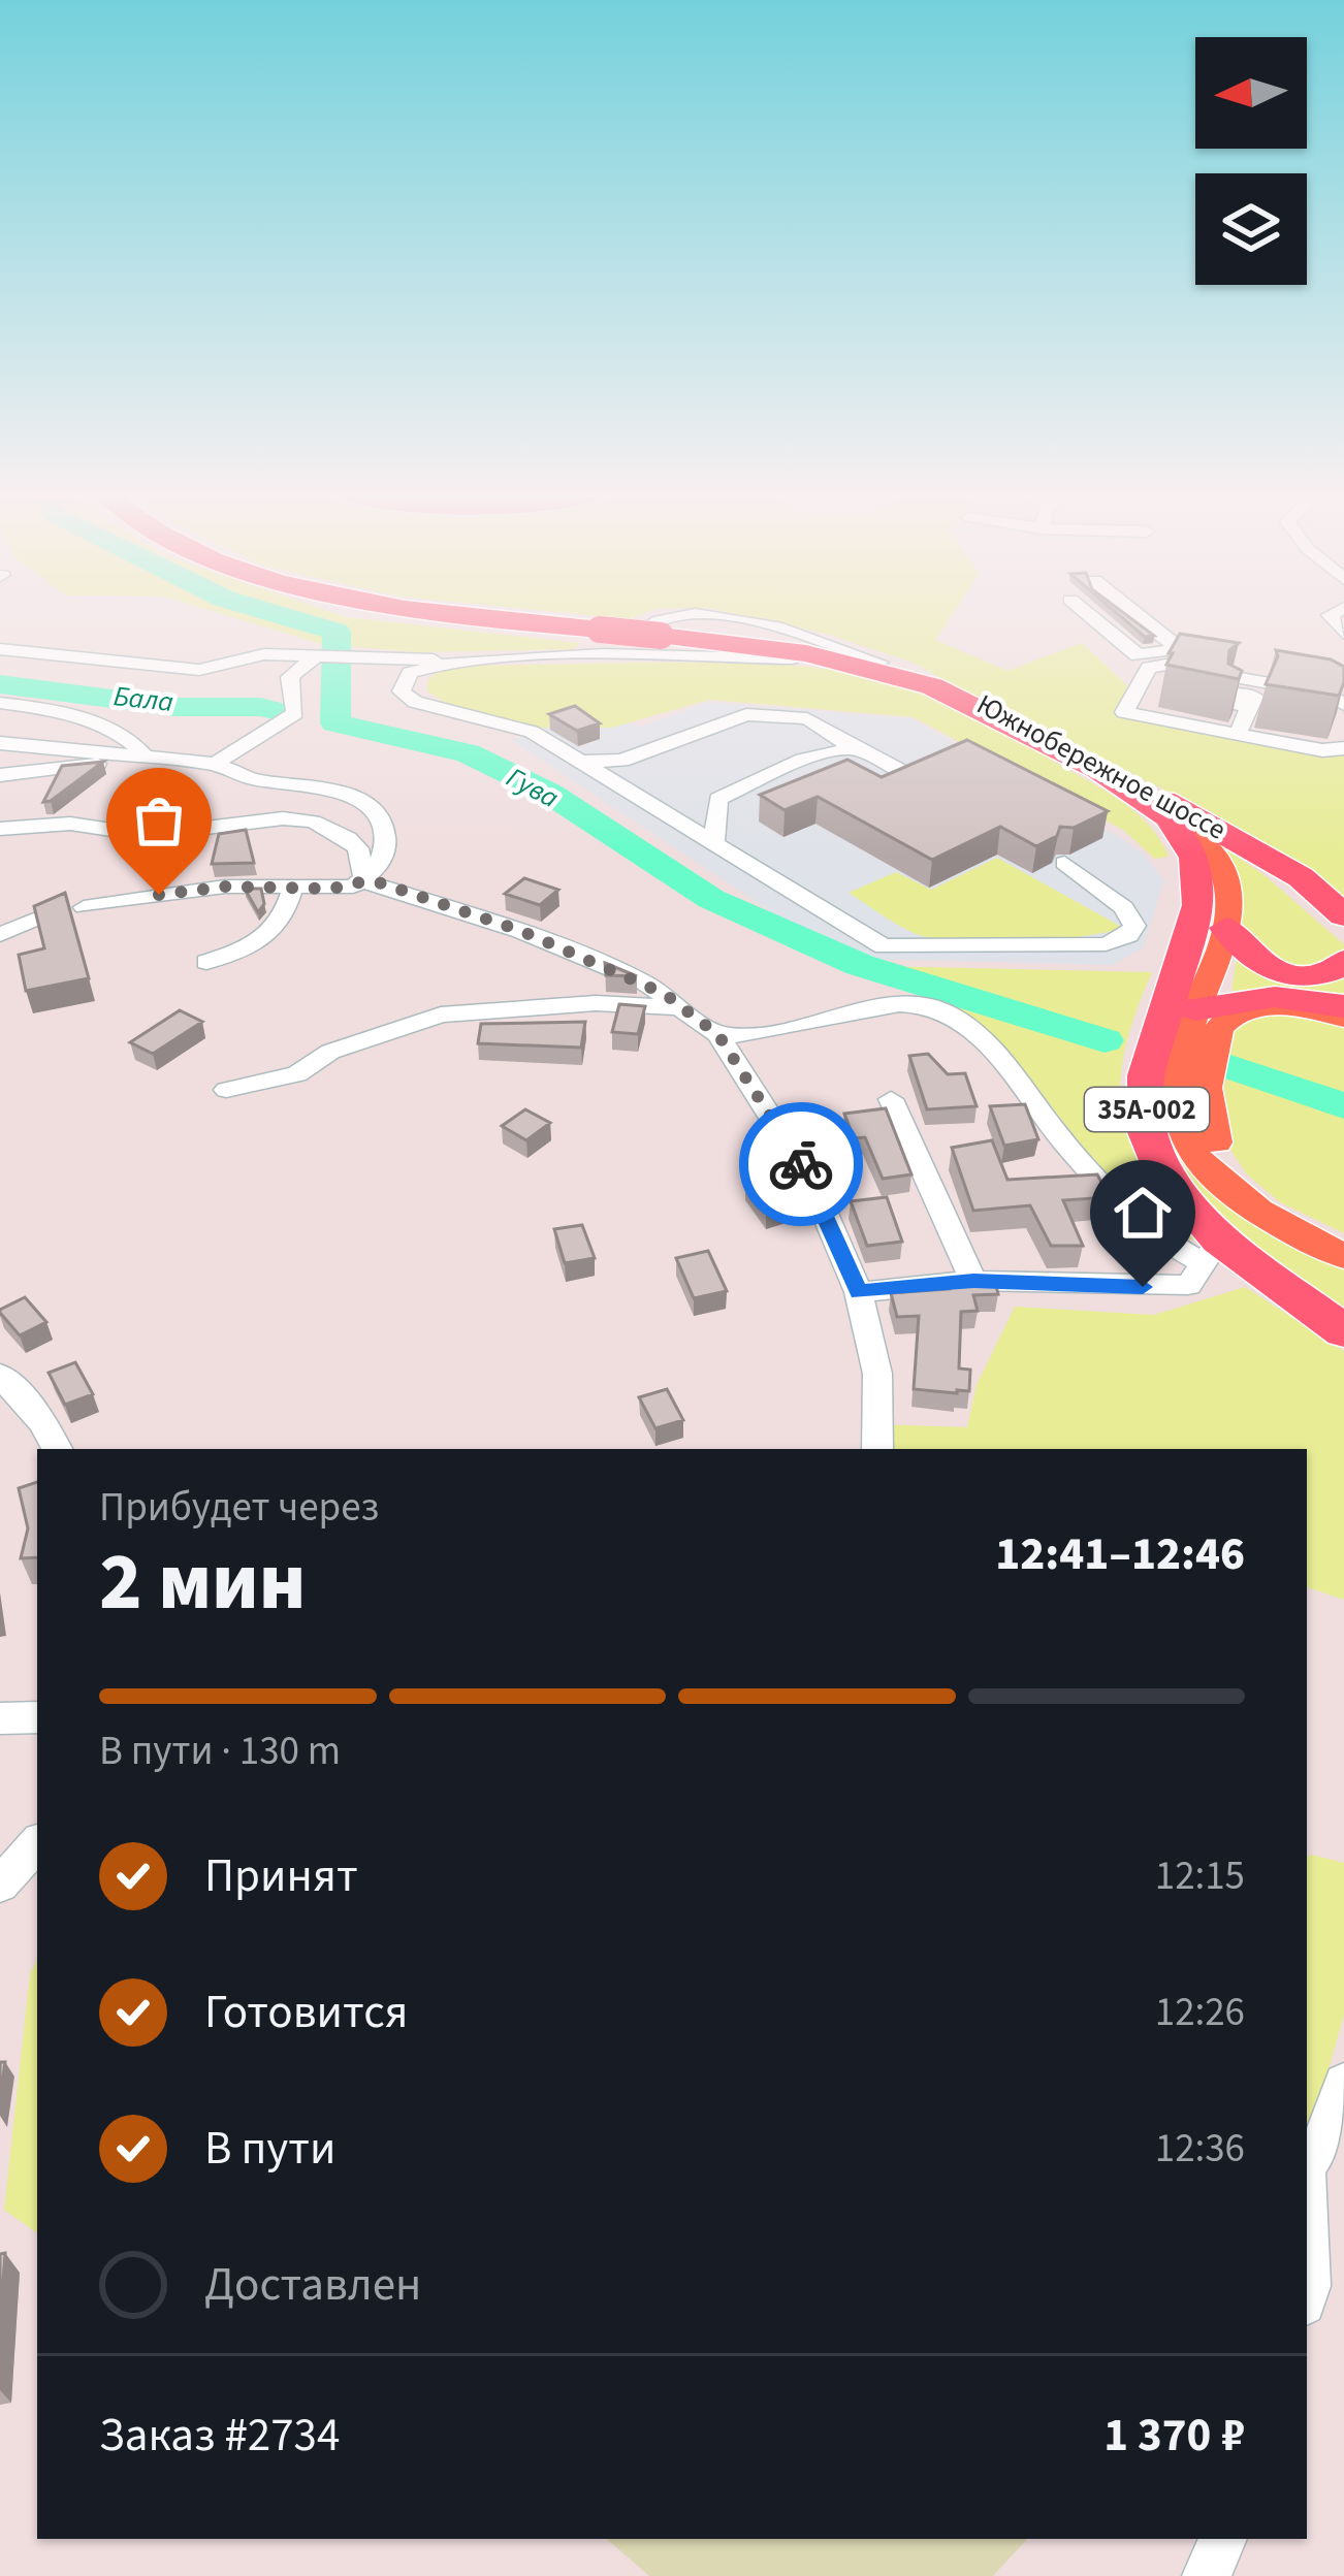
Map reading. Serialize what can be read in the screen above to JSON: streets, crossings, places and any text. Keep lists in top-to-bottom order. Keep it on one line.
{"streets":{"highway":["Южнобережное шоссе","35А-002"]},"water":["Бала","Гува"],"north":"left","page":{"heading":["2 мин","Прибудет через","12:41–12:46"],"panel":["Заказ #2734","1 370 ₽"],"bar":"В пути · 130 m","list":[["Принят","12:15"],["Готовится","12:26"],["В пути","12:36"],"Доставлен"]}}
